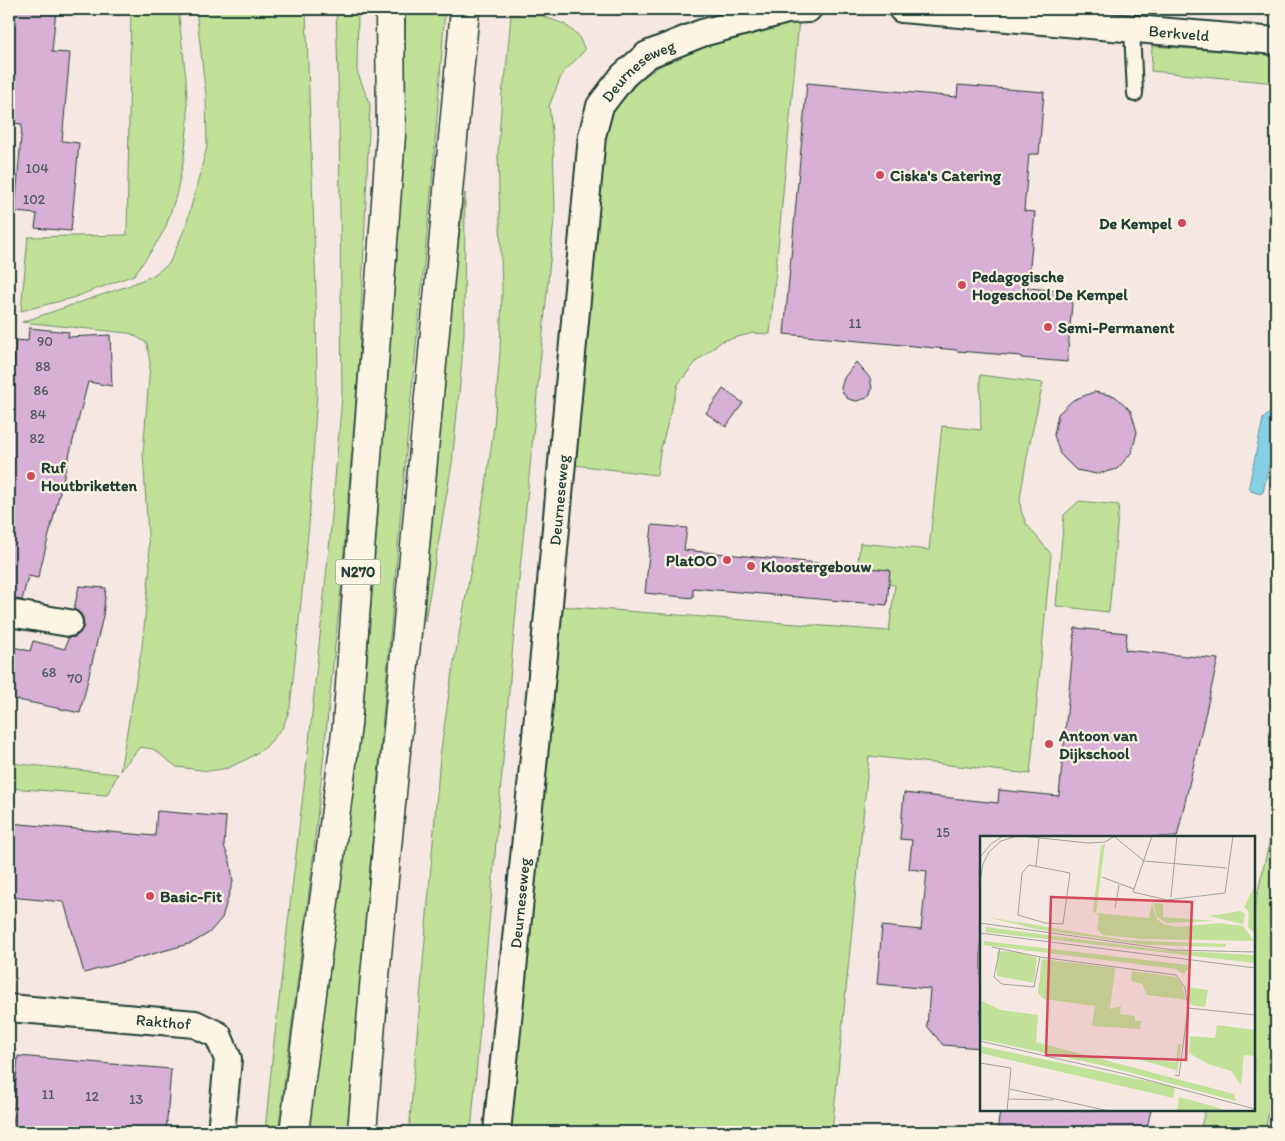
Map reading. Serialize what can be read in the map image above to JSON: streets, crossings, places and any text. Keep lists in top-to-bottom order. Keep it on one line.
{"streets":{"main road":["N270"],"street":["Berkveld","Deurneseweg","Rakthof"]},"places":["Ciska's Catering","De Kempel","Pedagogische Hogeschool De Kempel","Semi-Permanent","Ruf Houtbriketten","PlatOO","Kloostergebouw","Antoon van Dijkschool","Basic-Fit"],"house_numbers":["104","102","11","90","88","86","84","82","68","70","15","11","12","13"]}
